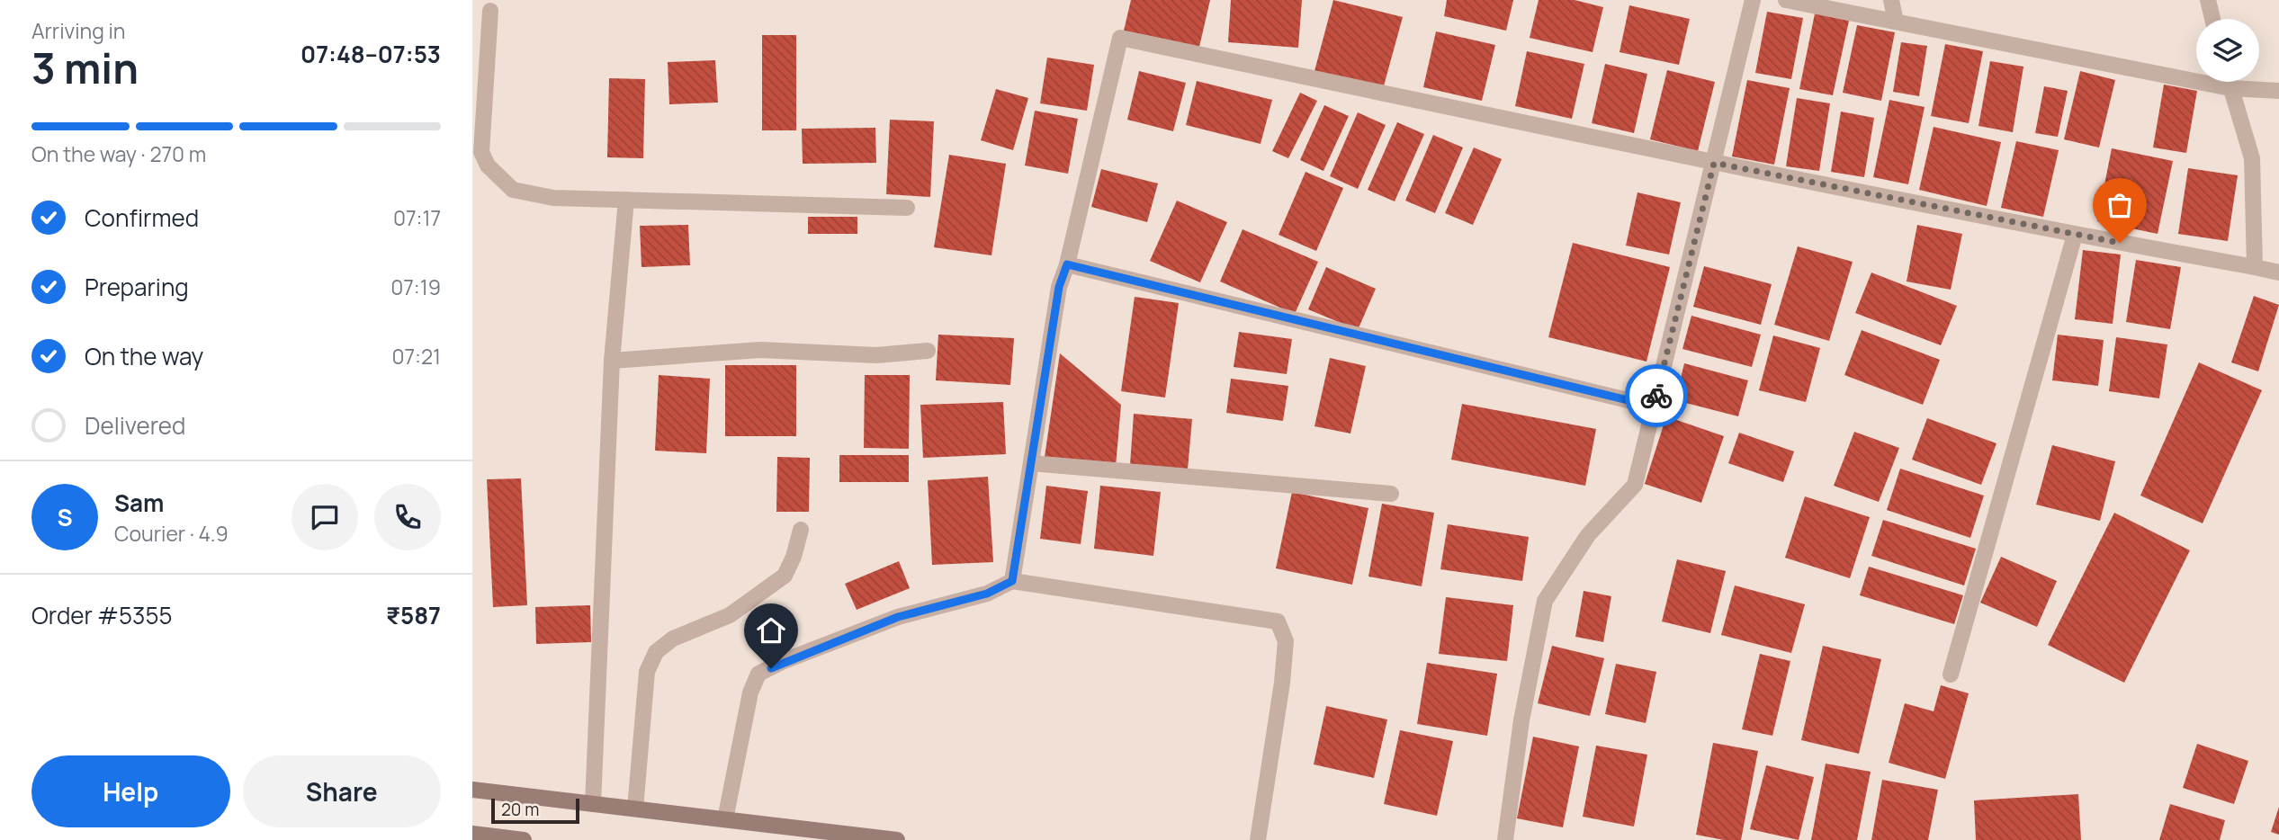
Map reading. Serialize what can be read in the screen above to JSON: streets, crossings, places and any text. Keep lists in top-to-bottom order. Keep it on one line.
{"scale_bar":"20 m","page":{"heading":["3 min","Arriving in","07:48–07:53"],"panel":["Sam","Courier · 4.9","Order #5355","₹587"],"bar":"On the way · 270 m","list":[["Confirmed","07:17"],["Preparing","07:19"],["On the way","07:21"],"Delivered"],"round":"S","buttons":["Help","Share"],"scale":"20 m"}}
